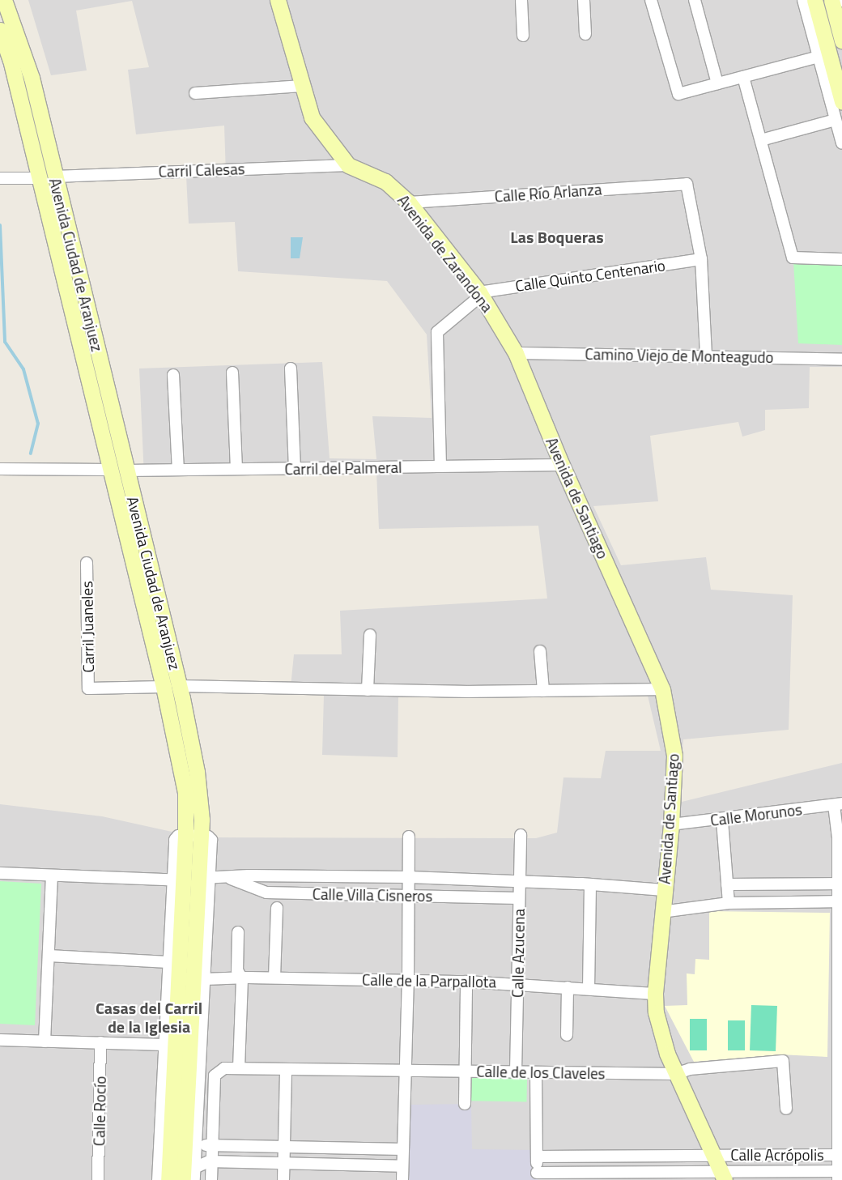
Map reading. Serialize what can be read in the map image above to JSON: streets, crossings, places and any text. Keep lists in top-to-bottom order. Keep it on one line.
{"streets":{"main road":["Avenida de Zarandona","Avenida Ciudad de Aranjuez","Avenida de Santiago"],"street":["Carril Calesas","Calle Río Arlanza","Calle Quinto Centenario","Camino Viejo de Monteagudo","Carril del Palmeral","Carril Juaneles","Calle Morunos","Calle Villa Cisneros","Calle Azucena","Calle de la Parpallota","Calle de los Claveles","Calle Rocío","Calle Acrópolis"]},"crossings":[["Carril Calesas","Avenida de Zarandona"],["Carril Calesas","Avenida Ciudad de Aranjuez"],["Calle Río Arlanza","Avenida de Zarandona"],["Calle Río Arlanza","Calle Quinto Centenario"],["Avenida de Zarandona","Calle Quinto Centenario"],["Avenida de Zarandona","Camino Viejo de Monteagudo"],["Avenida de Zarandona","Avenida de Santiago"],["Avenida Ciudad de Aranjuez","Carril del Palmeral"],["Avenida Ciudad de Aranjuez","Carril Juaneles"],["Avenida Ciudad de Aranjuez","Calle Villa Cisneros"],["Camino Viejo de Monteagudo","Avenida de Santiago"],["Carril del Palmeral","Avenida de Santiago"],["Avenida de Santiago","Calle Morunos"],["Avenida de Santiago","Calle Villa Cisneros"],["Avenida de Santiago","Calle de la Parpallota"],["Avenida de Santiago","Calle de los Claveles"],["Avenida de Santiago","Calle Acrópolis"],["Calle Villa Cisneros","Calle Azucena"],["Calle Azucena","Calle de la Parpallota"],["Calle Azucena","Calle de los Claveles"]],"districts":["Las Boqueras","Casas del Carril de la Iglesia"]}
